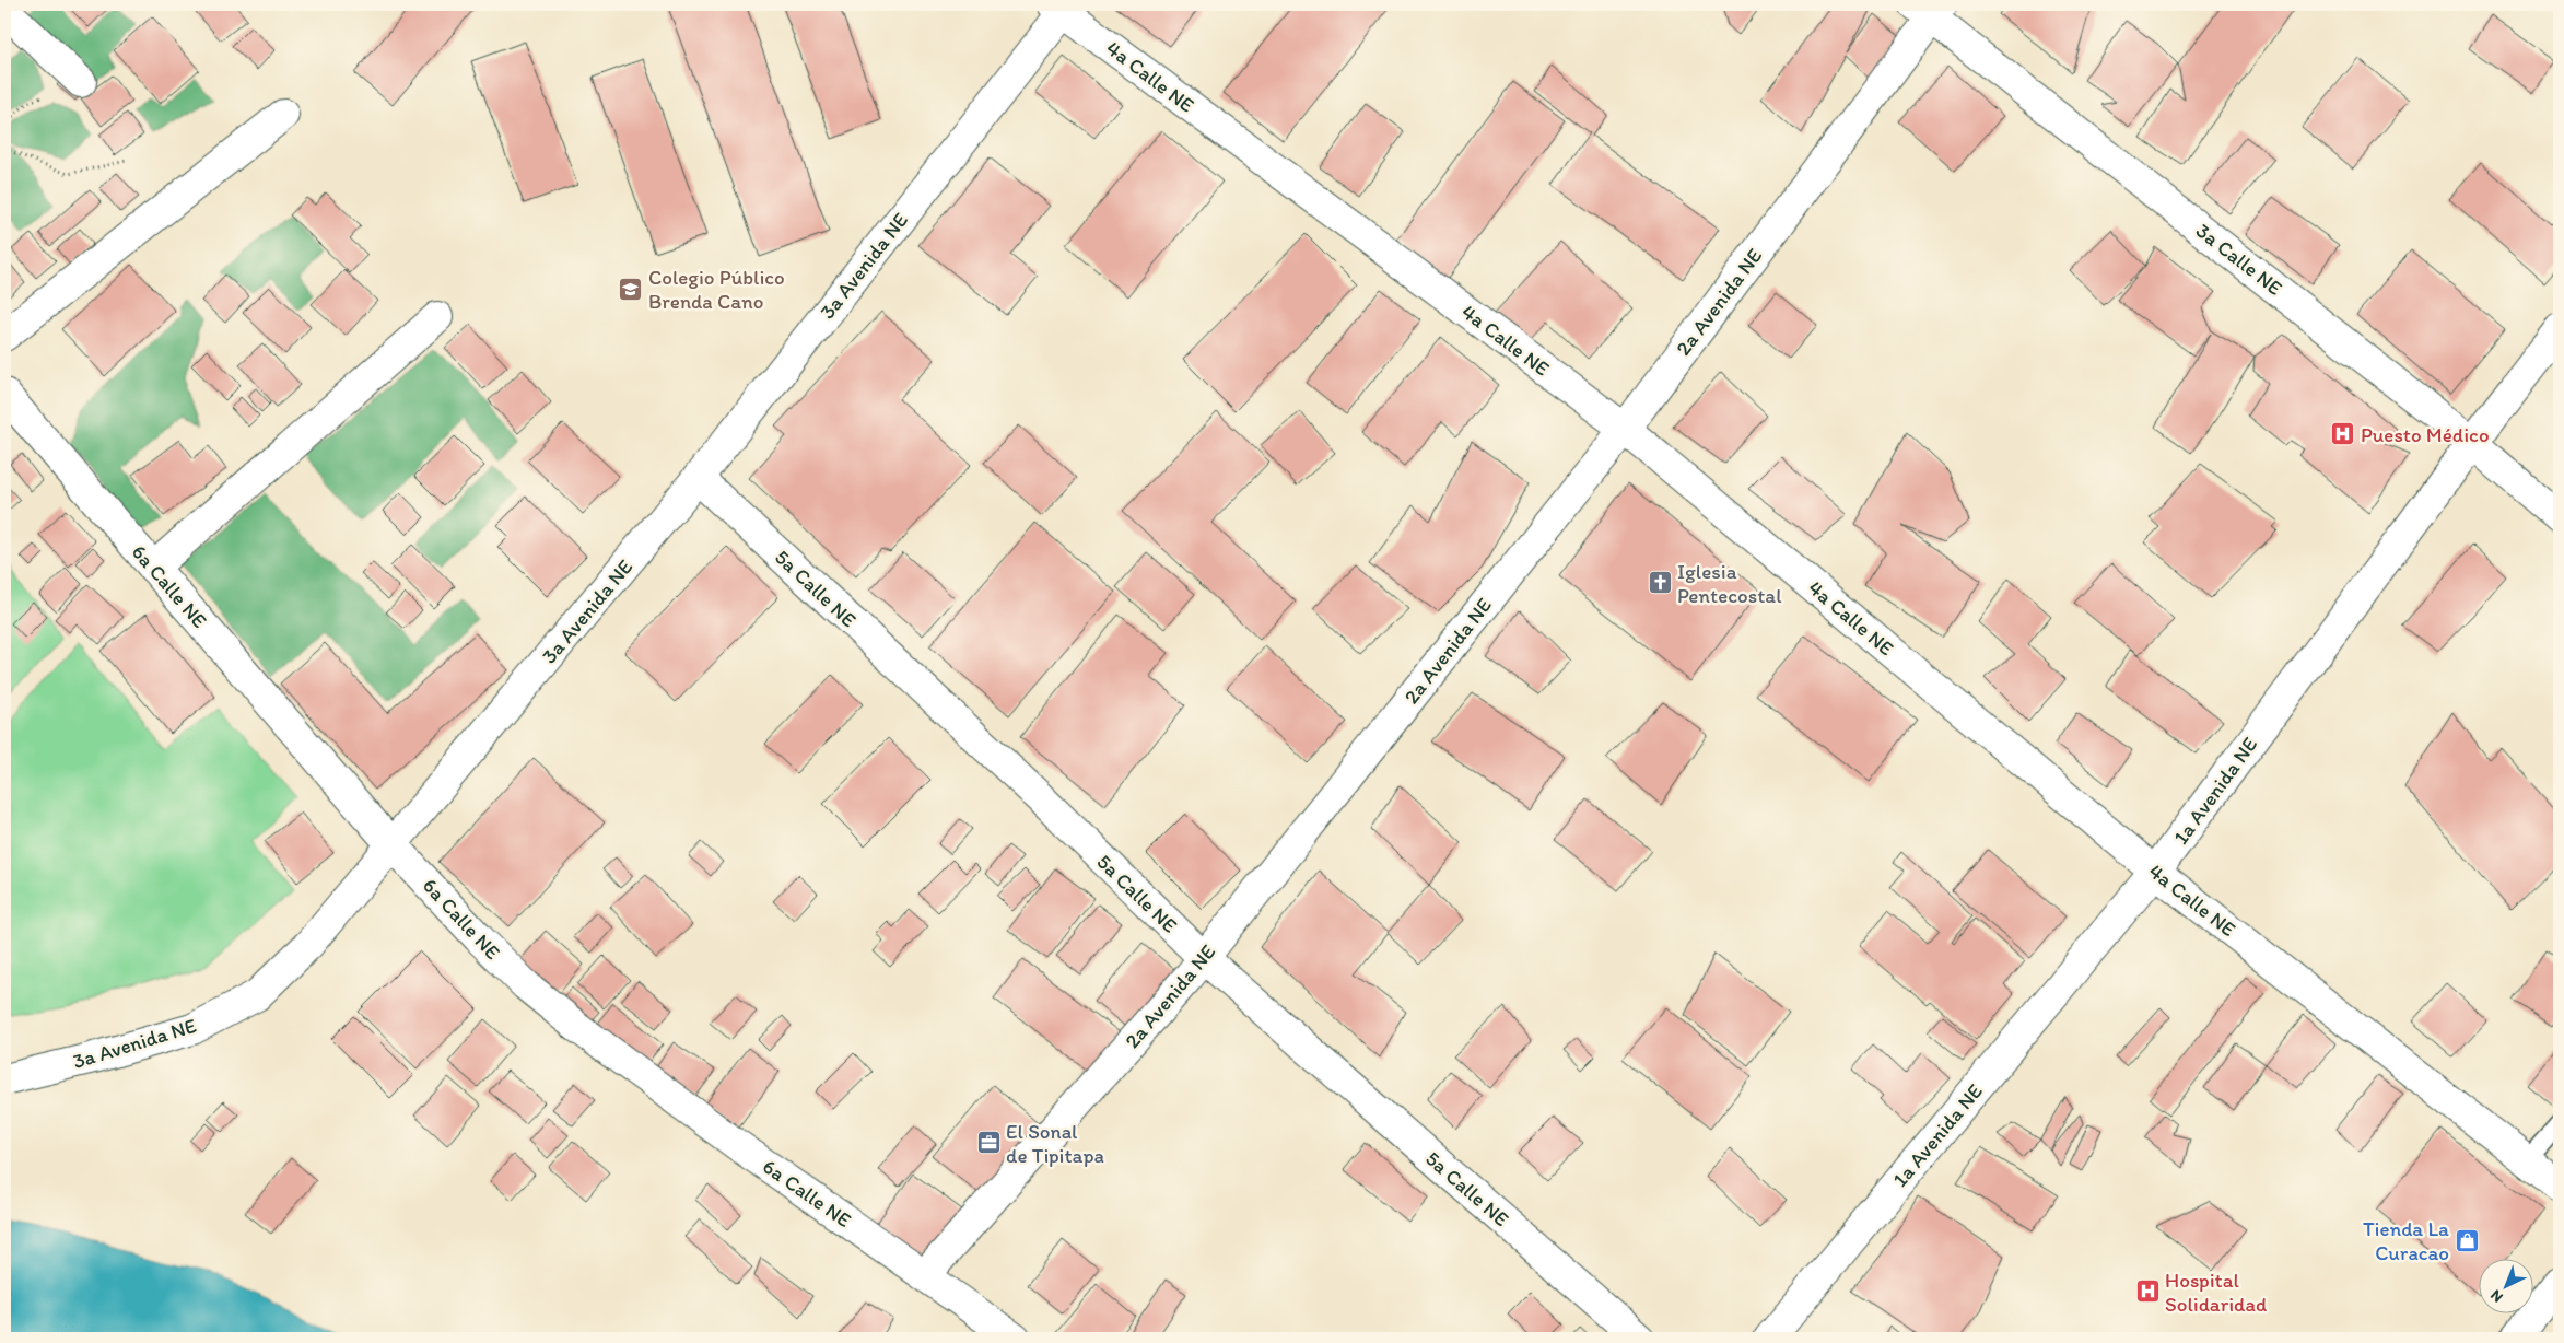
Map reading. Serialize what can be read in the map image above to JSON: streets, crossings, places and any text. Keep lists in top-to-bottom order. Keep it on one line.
{"streets":{"street":["4a Calle NE","3a Calle NE","3a Avenida NE","2a Avenida NE","6a Calle NE","5a Calle NE","1a Avenida NE"]},"crossings":[["4a Calle NE","3a Avenida NE"],["4a Calle NE","2a Avenida NE"],["4a Calle NE","1a Avenida NE"],["3a Calle NE","2a Avenida NE"],["3a Calle NE","1a Avenida NE"],["3a Avenida NE","6a Calle NE"],["3a Avenida NE","5a Calle NE"],["2a Avenida NE","6a Calle NE"],["2a Avenida NE","5a Calle NE"]],"places":{"school or university":["Colegio Público Brenda Cano"],"hospital":["Puesto Médico","Hospital Solidaridad"],"church":["Iglesia Pentecostal"],"office":["El Sonal de Tipitapa"],"shop":["Tienda La Curacao"]},"north":"bottom left"}
